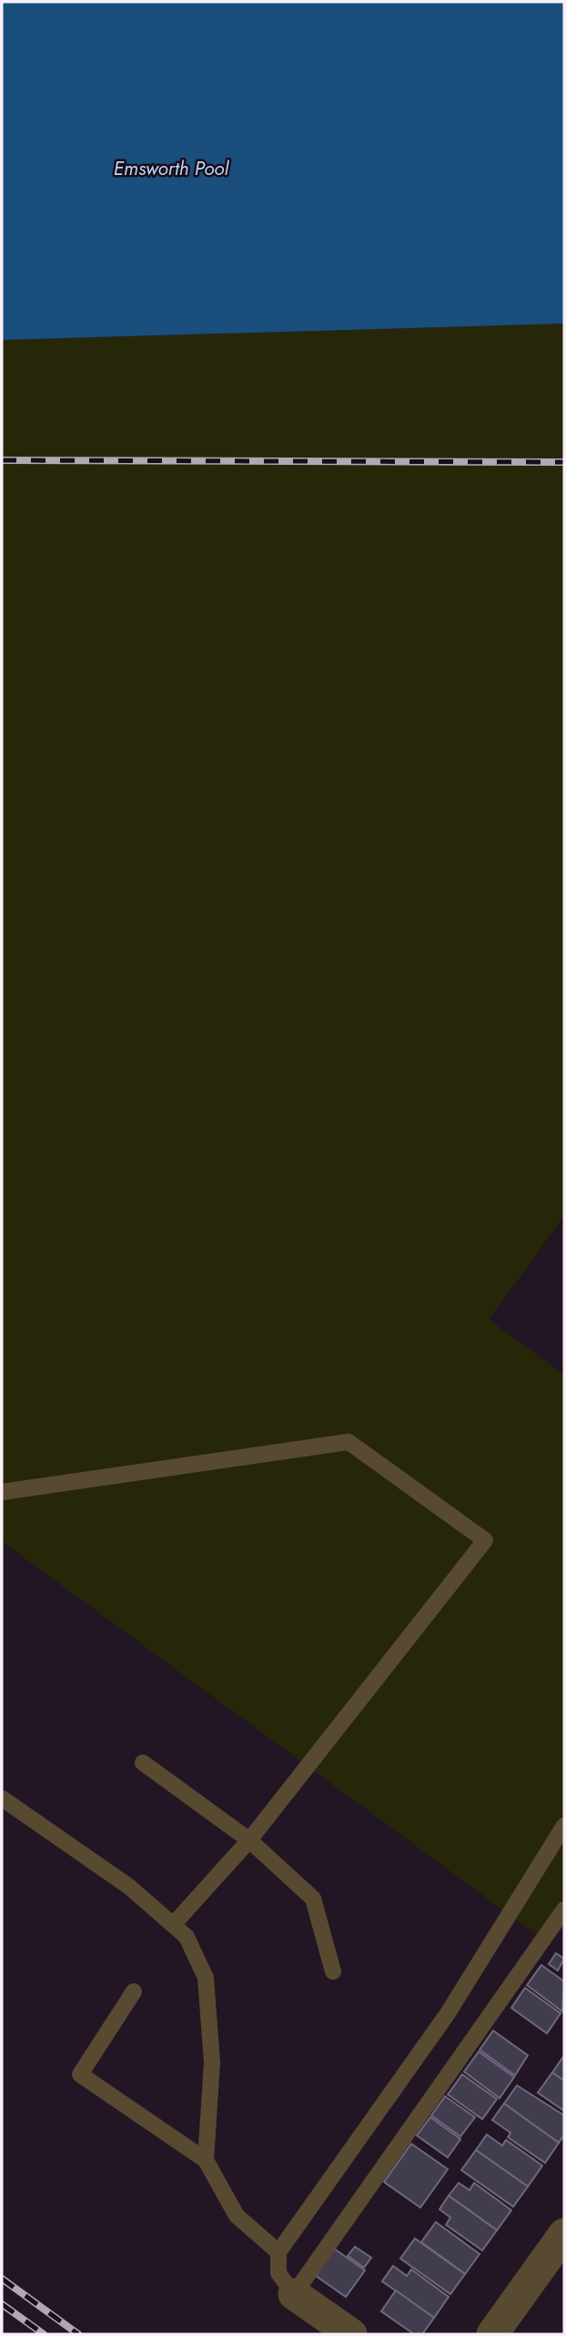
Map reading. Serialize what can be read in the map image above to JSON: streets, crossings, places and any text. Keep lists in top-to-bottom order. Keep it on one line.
{"water":["Emsworth Pool"]}
